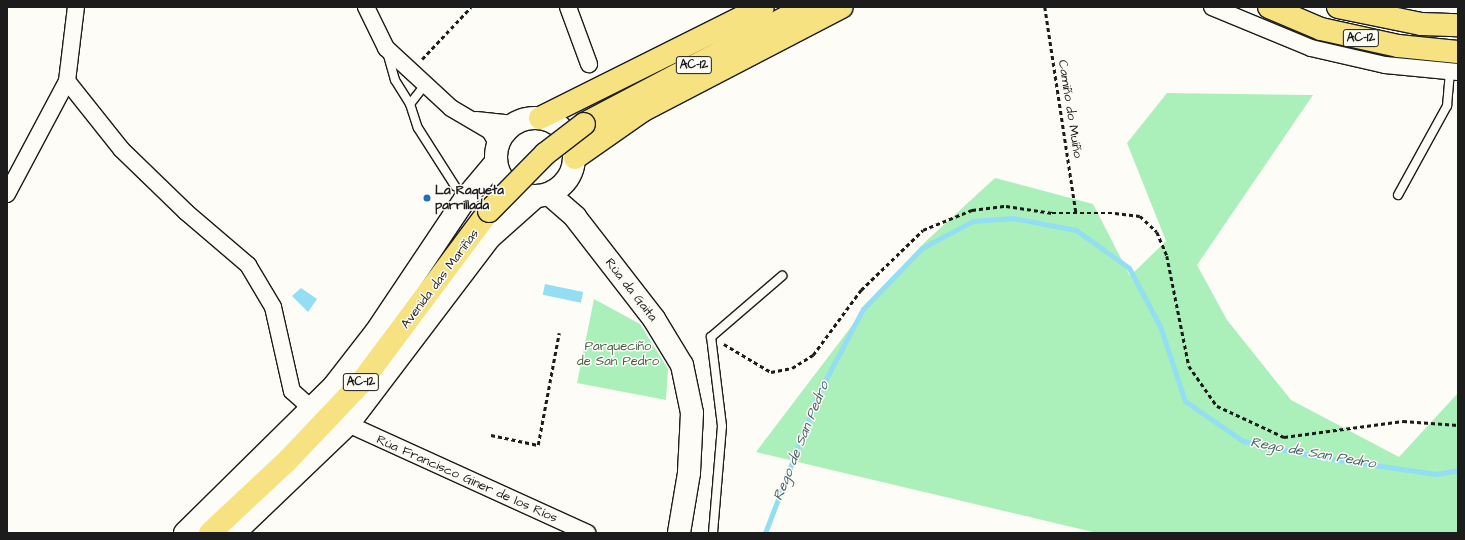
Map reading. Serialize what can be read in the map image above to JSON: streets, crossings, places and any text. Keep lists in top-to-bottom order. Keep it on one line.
{"streets":{"highway":["AC-12","Avenida das Mariñas"],"main road":["Rúa da Gaita"],"street":["Rúa Francisco Giner de los Ríos"],"path":["Camiño do Muíño"]},"water":["Rego de San Pedro"],"parks":["Parqueciño de San Pedro"],"places":["La Raqueta parrillada"]}
